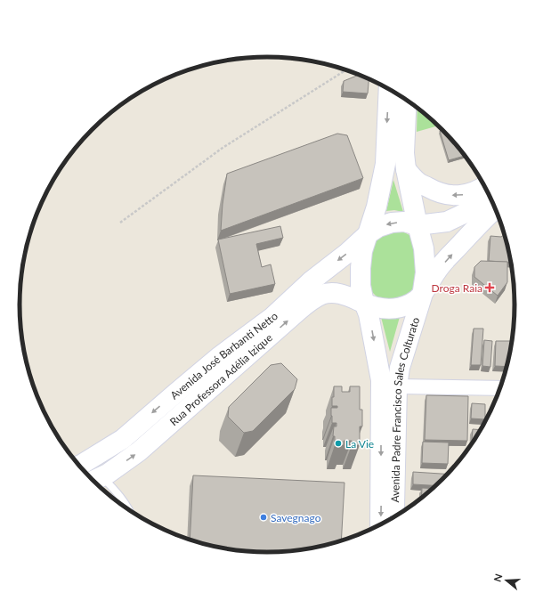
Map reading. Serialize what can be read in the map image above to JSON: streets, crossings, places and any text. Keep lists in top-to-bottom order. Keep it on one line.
{"streets":{"main road":["Avenida José Barbanti Netto","Rua Professora Adélia Izique","Avenida Padre Francisco Sales Colturato"]},"crossings":[["Avenida José Barbanti Netto","Rua Professora Adélia Izique"],["Avenida José Barbanti Netto","Avenida Padre Francisco Sales Colturato"],["Rua Professora Adélia Izique","Avenida Padre Francisco Sales Colturato"]],"one_way":["Avenida José Barbanti Netto","Rua Professora Adélia Izique"],"places":{"health":["Droga Raia"],"other":["La Vie","Savegnago"]},"north":"left"}
